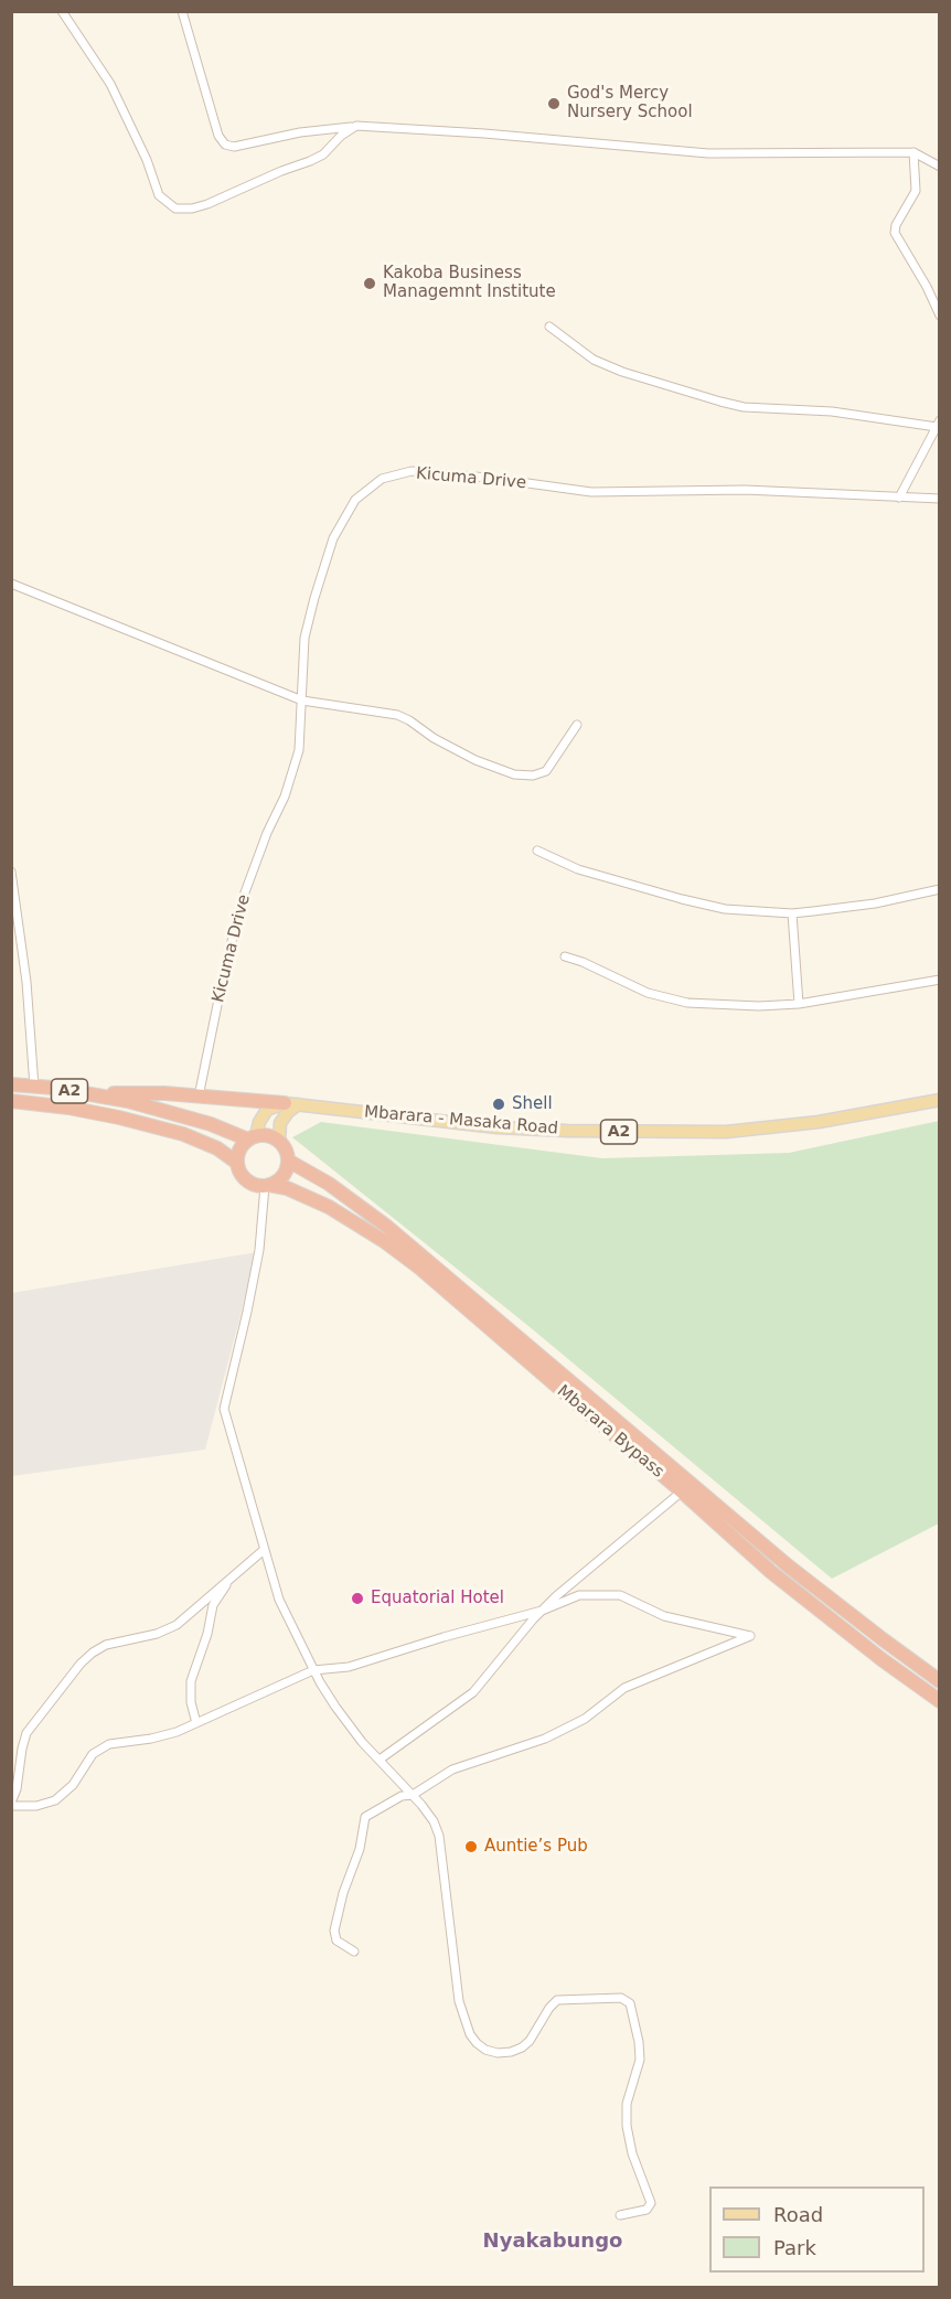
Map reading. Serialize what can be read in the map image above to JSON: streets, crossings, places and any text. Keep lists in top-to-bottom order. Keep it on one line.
{"streets":{"highway":["A2","Mbarara Bypass"],"main road":["Mbarara - Masaka Road"],"street":["Kicuma Drive"]},"crossings":[["Kicuma Drive","A2"],["A2","Mbarara - Masaka Road"],["A2","Mbarara Bypass"]],"districts":["Nyakabungo"],"places":["God's Mercy Nursery School","Kakoba Business Managemnt Institute","Shell","Equatorial Hotel","Auntie’s Pub"],"legend":["Road","Park"]}
